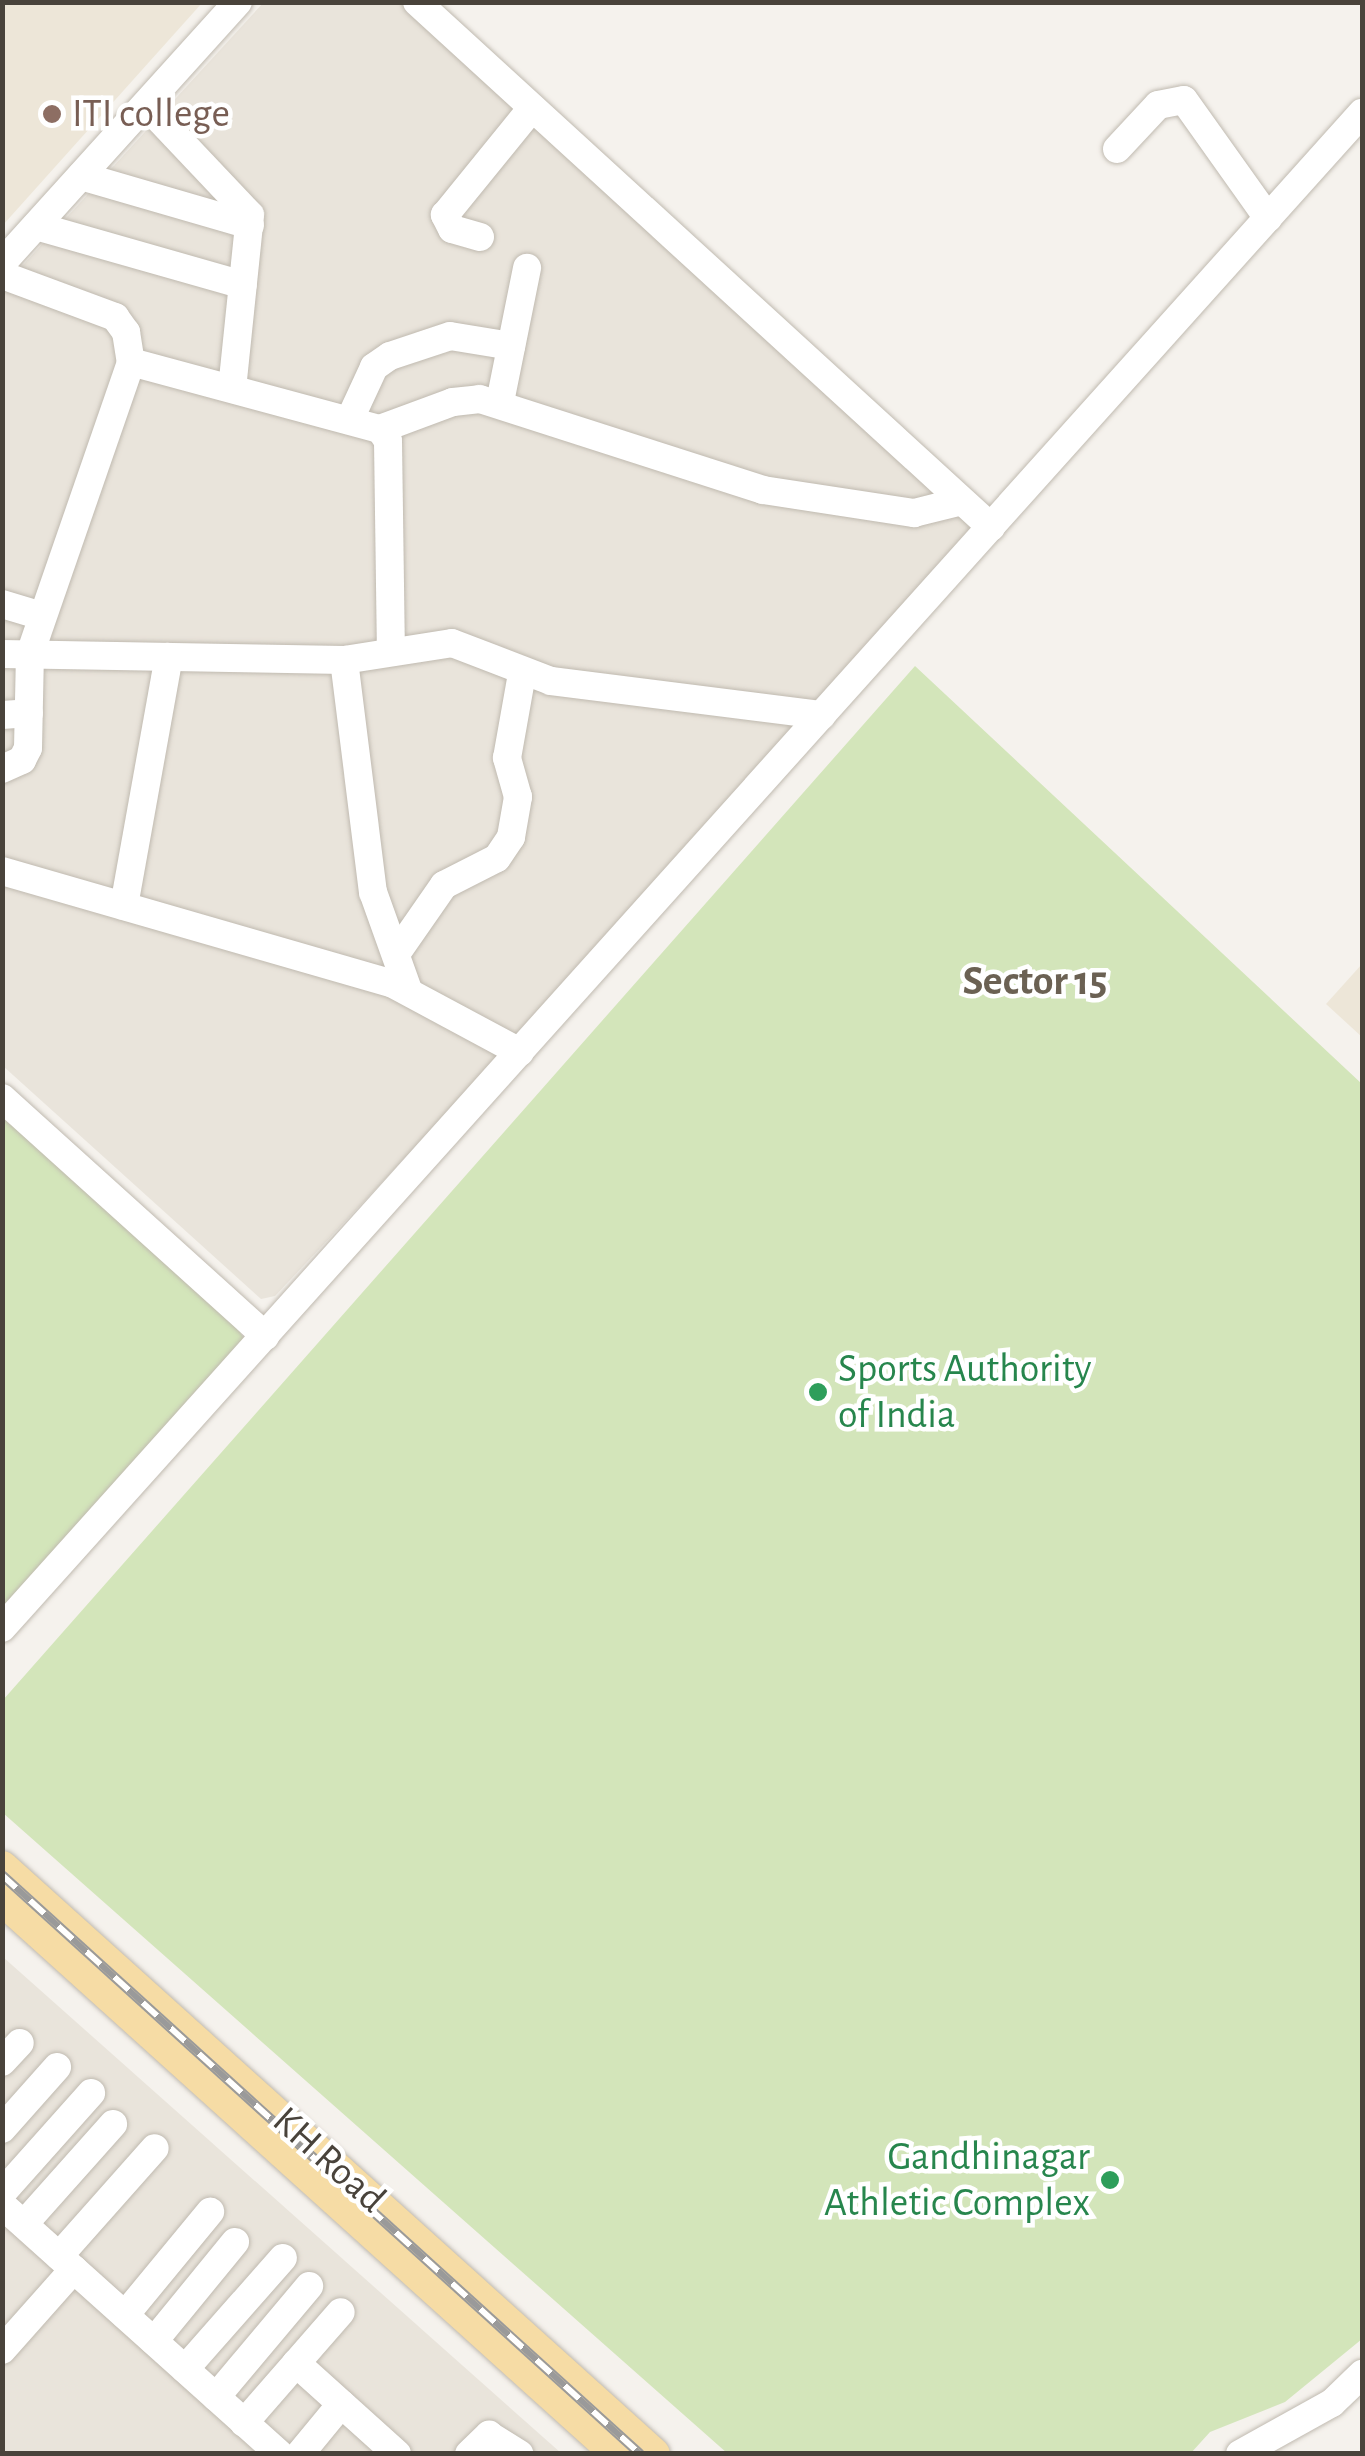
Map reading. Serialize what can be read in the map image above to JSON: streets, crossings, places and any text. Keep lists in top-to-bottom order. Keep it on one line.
{"streets":{"main road":["KH Road"]},"districts":["Sector 15"],"places":["ITI college","Sports Authority of India","Gandhinagar Athletic Complex"]}
